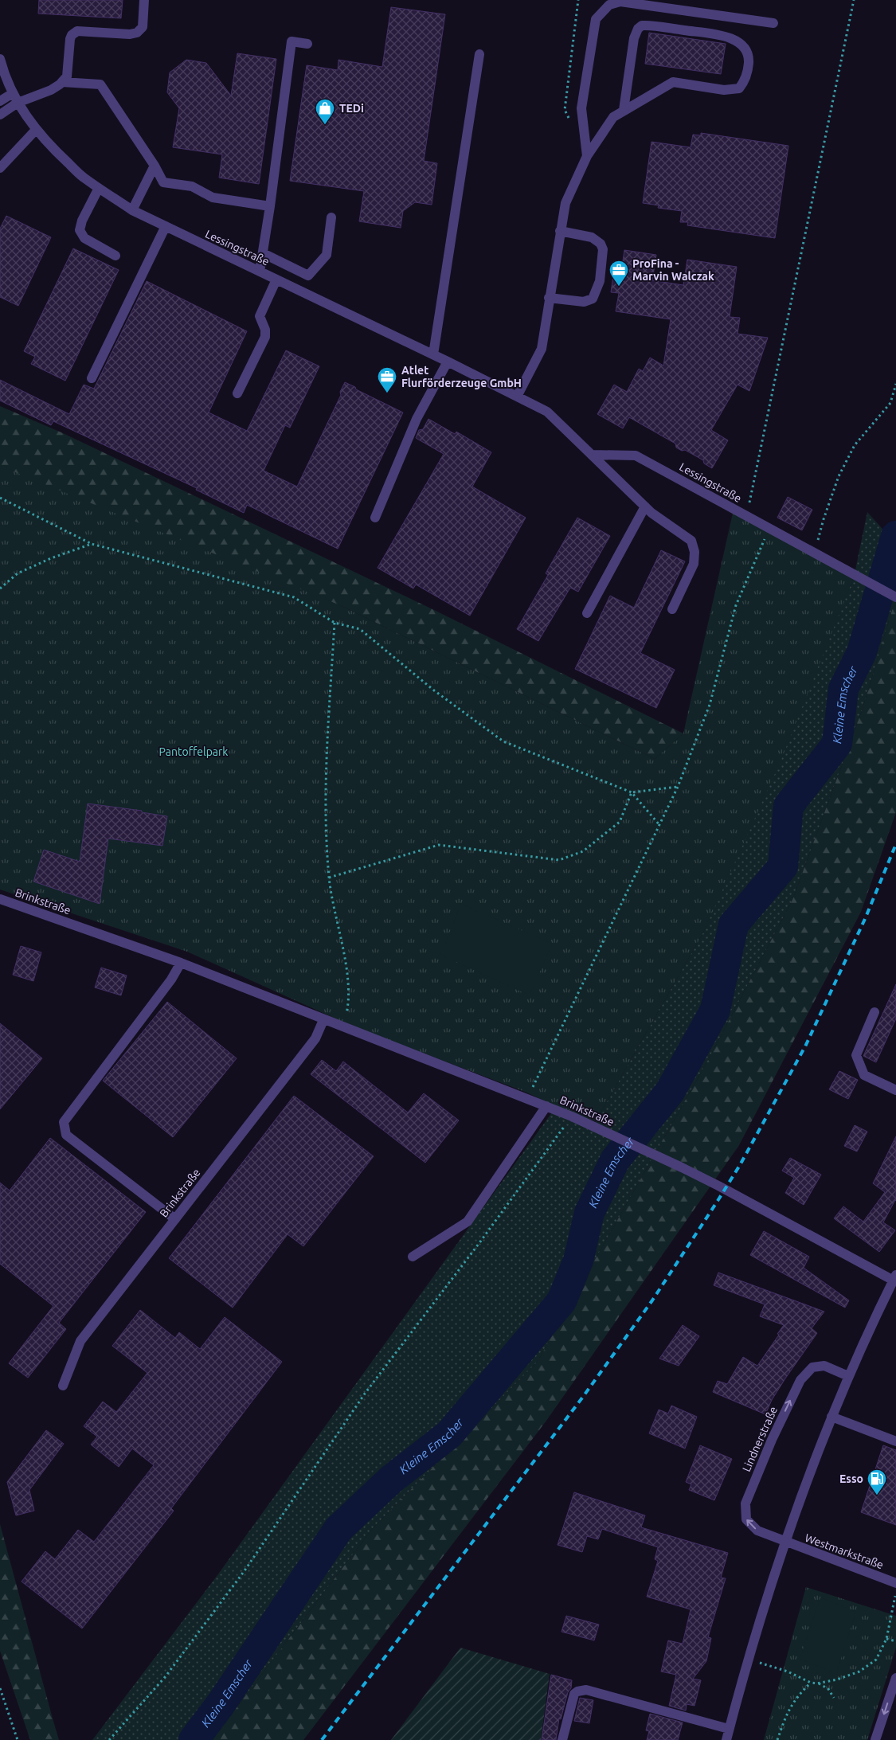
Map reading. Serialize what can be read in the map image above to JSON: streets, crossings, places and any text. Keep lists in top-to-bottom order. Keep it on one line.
{"streets":{"street":["Lessingstraße","Brinkstraße","Lindnerstraße","Westmarkstraße"]},"crossings":[["Lindnerstraße","Westmarkstraße"]],"water":["Kleine Emscher"],"parks":["Pantoffelpark"],"places":{"shop":["TEDi"],"office":["ProFina - Marvin Walczak","Atlet Flurförderzeuge GmbH"],"fuel station":["Esso"]}}
